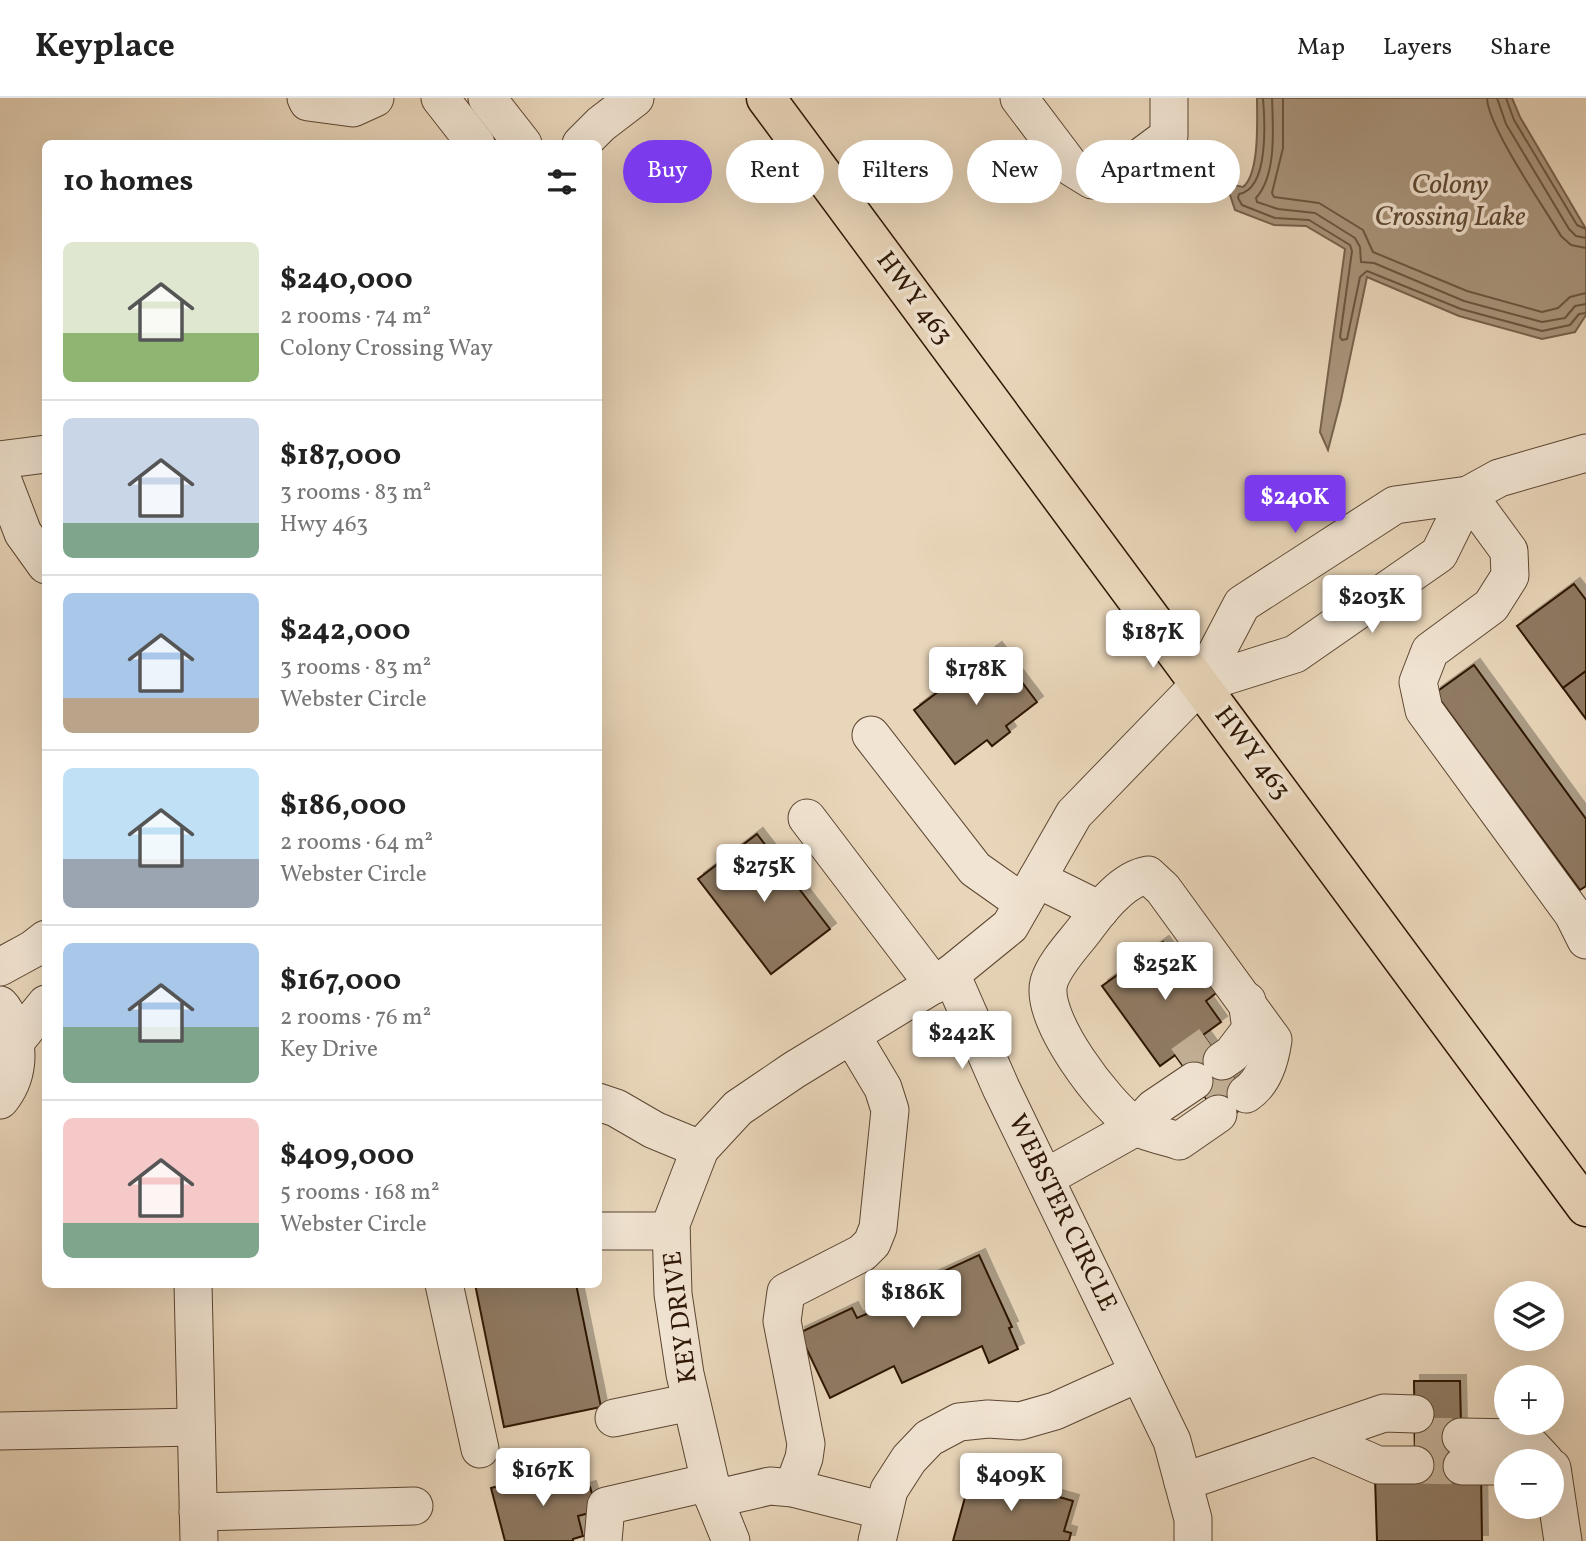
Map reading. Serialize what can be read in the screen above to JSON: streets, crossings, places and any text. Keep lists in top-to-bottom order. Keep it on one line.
{"streets":{"main road":["HWY 463"],"street":["WEBSTER CIRCLE","KEY DRIVE"]},"crossings":[["WEBSTER CIRCLE","KEY DRIVE"]],"water":["Colony Crossing Lake"],"page":{"header":"Keyplace","nav":["Map","Layers","Share"],"chip":["Buy","Rent","Filters","New","Apartment"],"heading":"10 homes","list":[{"name":"$240,000","note":"2 rooms · 74 m² · Colony Crossing Way"},{"name":"$187,000","note":"3 rooms · 83 m² · Hwy 463"},{"name":"$242,000","note":"3 rooms · 83 m² · Webster Circle"},{"name":"$186,000","note":"2 rooms · 64 m² · Webster Circle"},{"name":"$167,000","note":"2 rooms · 76 m² · Key Drive"},{"name":"$409,000","note":"5 rooms · 168 m² · Webster Circle"}],"price":["$240K","$203K","$187K","$178K","$275K","$252K","$242K","$186K","$167K","$409K"],"map_buttons":["+","−"]}}
